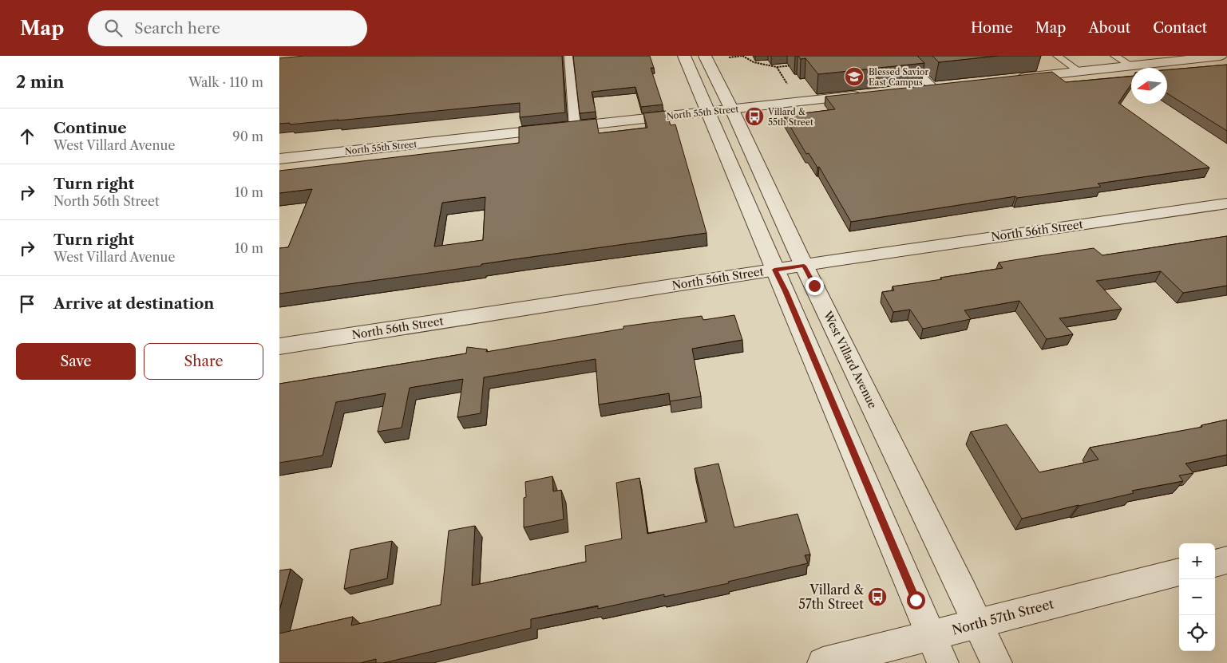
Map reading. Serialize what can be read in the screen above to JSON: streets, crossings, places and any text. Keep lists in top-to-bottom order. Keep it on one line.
{"streets":{"street":["North 55th Street","North 56th Street","West Villard Avenue","North 57th Street"]},"crossings":[["North 55th Street","West Villard Avenue"],["North 56th Street","West Villard Avenue"],["West Villard Avenue","North 57th Street"]],"places":{"school or university":["Blessed Savior East Campus"],"bus stop":["Villard & 55th Street","Villard & 57th Street"]},"north":"left","page":{"header":"Map","search":"Search here","nav":["Home","Map","About","Contact"],"heading":["2 min","Walk · 110 m"],"list":[["Continue","West Villard Avenue","90 m"],["Turn right","North 56th Street","10 m"],["Turn right","West Villard Avenue","10 m"],"Arrive at destination"],"buttons":["Save","Share"],"map_buttons":["+","−"]}}
